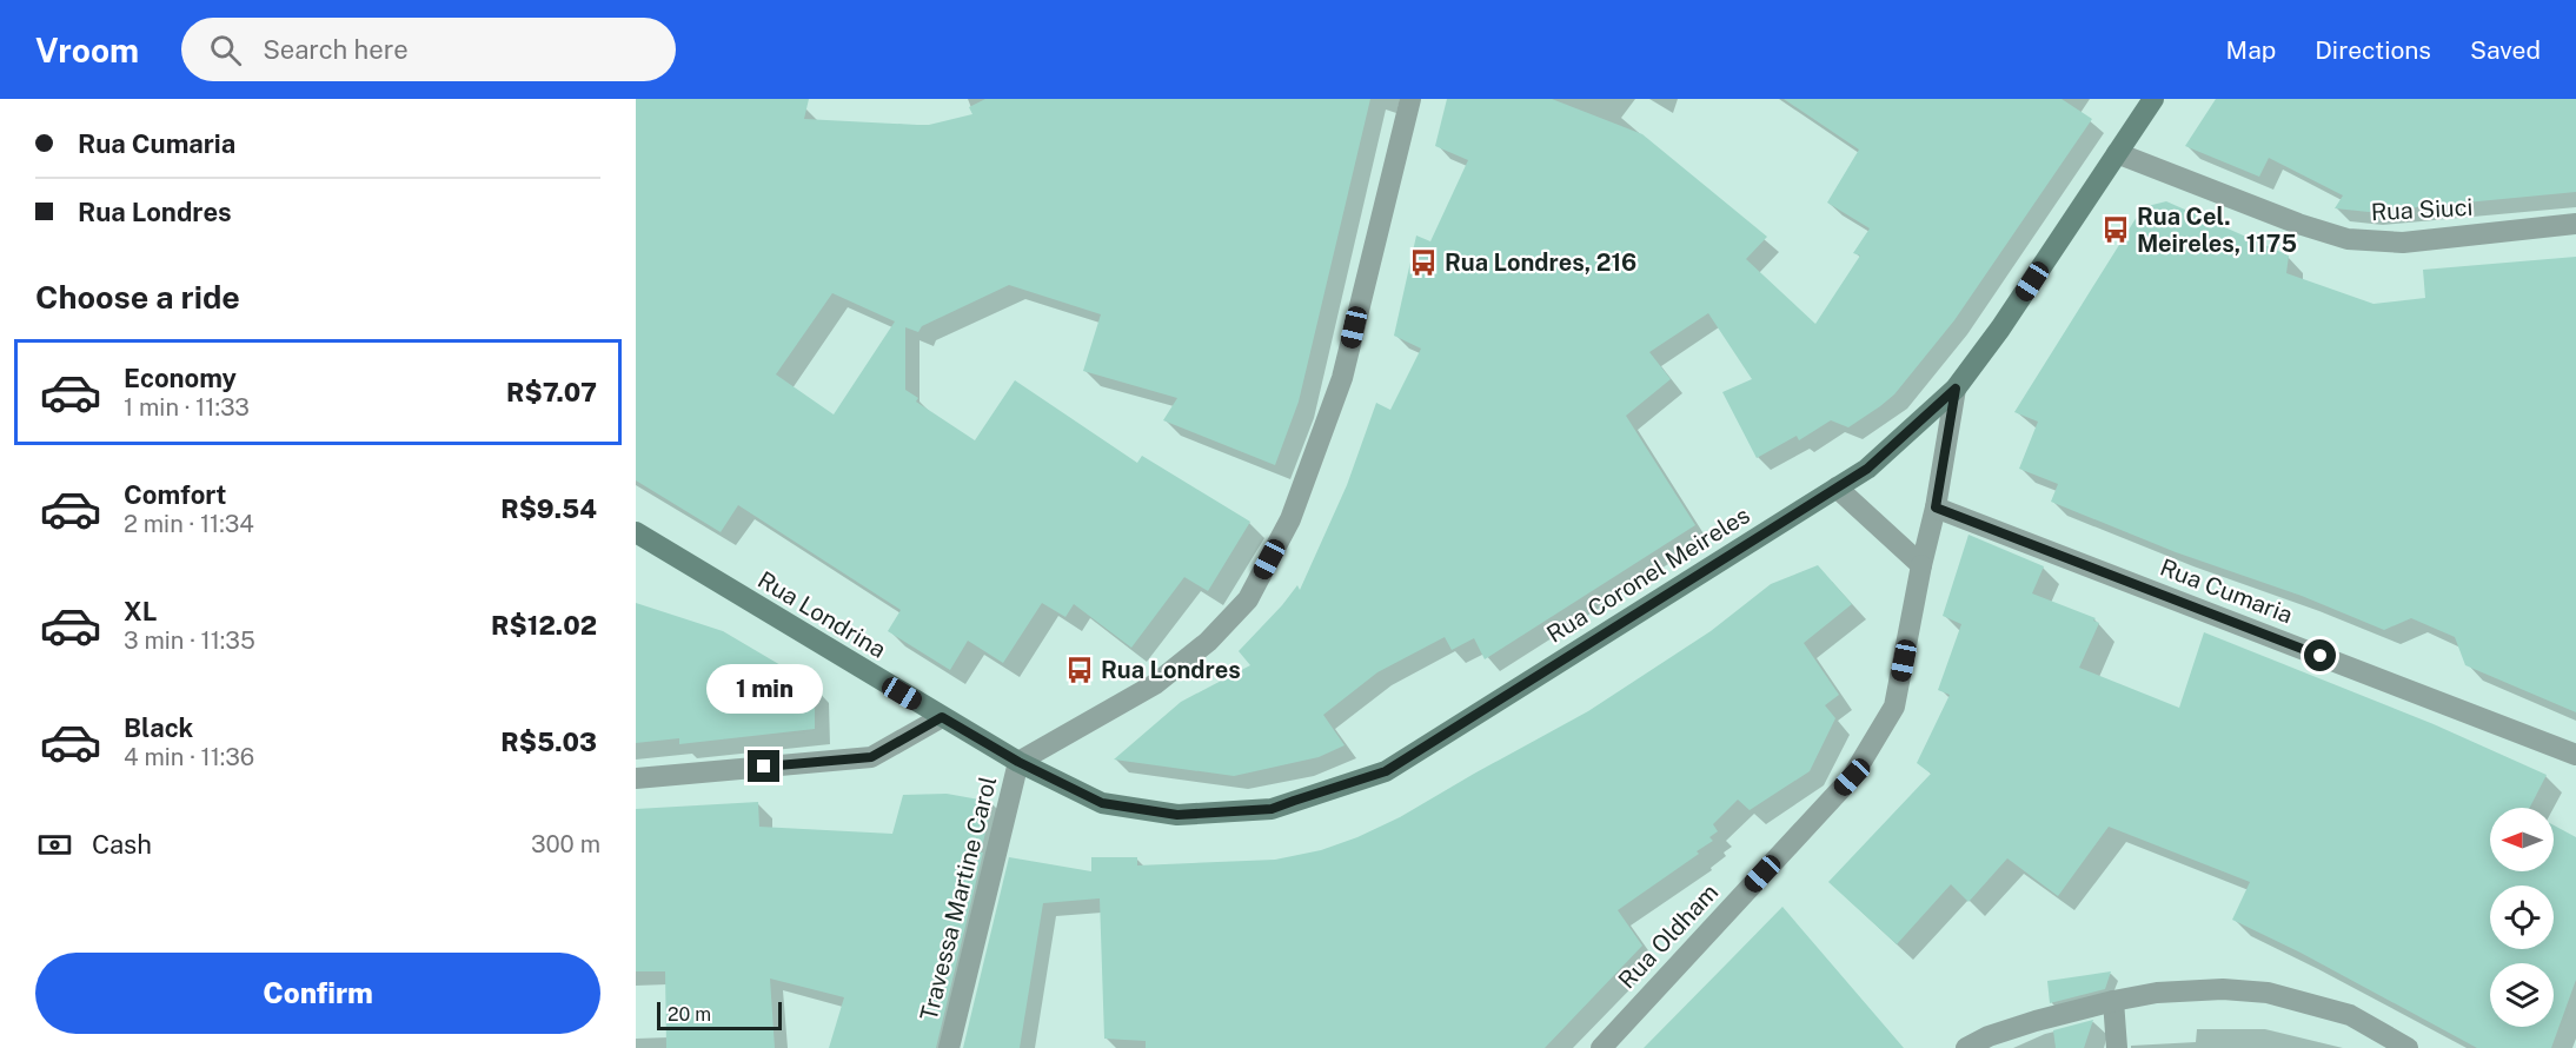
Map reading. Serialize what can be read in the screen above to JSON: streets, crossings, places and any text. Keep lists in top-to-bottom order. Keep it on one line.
{"streets":{"street":["Rua Siuci","Rua Coronel Meireles","Rua Cumaria","Rua Londrina","Travessa Martine Carol","Rua Oldham"]},"crossings":[["Rua Siuci","Rua Coronel Meireles"],["Rua Coronel Meireles","Rua Londrina"],["Rua Coronel Meireles","Travessa Martine Carol"],["Rua Coronel Meireles","Rua Oldham"],["Rua Cumaria","Rua Oldham"],["Rua Londrina","Travessa Martine Carol"]],"places":{"bus stop":["Rua Cel. Meireles, 1175","Rua Londres, 216","Rua Londres"]},"scale_bar":"20 m","north":"left","page":{"header":"Vroom","search":"Search here","nav":["Map","Directions","Saved"],"banner":["Rua Cumaria","Rua Londres"],"heading":"Choose a ride","list":[{"name":"Economy","note":"1 min · 11:33","value":"R$7.07"},{"name":"Comfort","note":"2 min · 11:34","value":"R$9.54"},{"name":"XL","note":"3 min · 11:35","value":"R$12.02"},{"name":"Black","note":"4 min · 11:36","value":"R$5.03"}],"bubble":"1 min","pay":["Cash","300 m"],"buttons":"Confirm","scale":"20 m"}}
